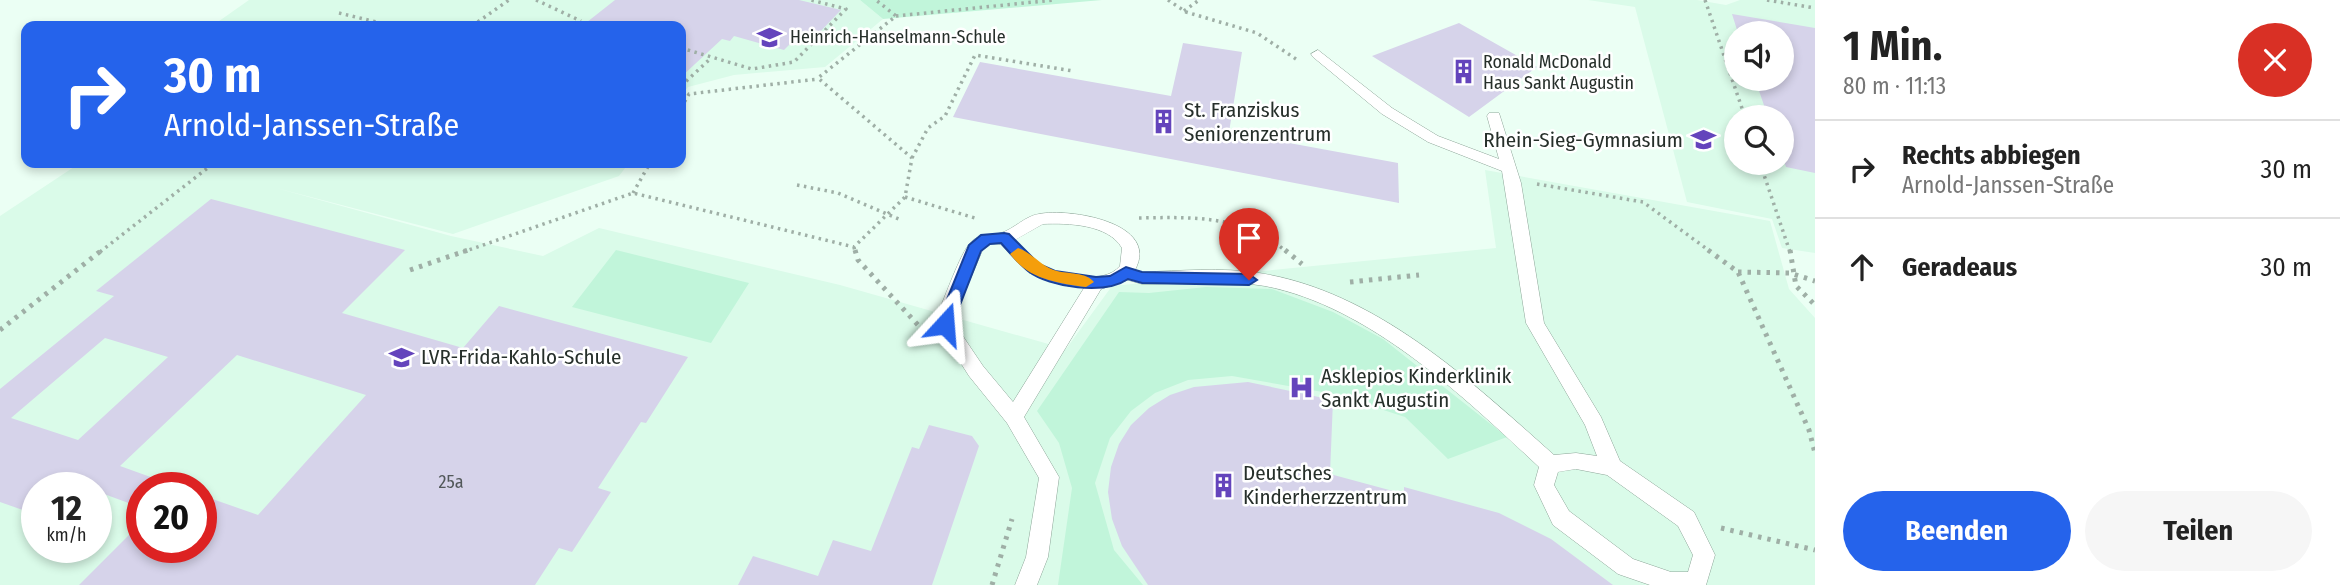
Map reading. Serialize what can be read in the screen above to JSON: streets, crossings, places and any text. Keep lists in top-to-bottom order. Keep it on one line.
{"places":{"school or university":["Heinrich-Hanselmann-Schule","Rhein-Sieg-Gymnasium","LVR-Frida-Kahlo-Schule"],"building":["Ronald McDonald Haus Sankt Augustin","St. Franziskus Seniorenzentrum","Deutsches Kinderherzzentrum"],"hospital":["Asklepios Kinderklinik Sankt Augustin"]},"house_numbers":["25a"],"page":{"heading":["1 Min.","80 m · 11:13"],"turn":["30 m","Arnold-Janssen-Straße"],"list":[{"name":"Rechts abbiegen","note":"Arnold-Janssen-Straße","value":"30 m"},{"name":"Geradeaus","value":"30 m"}],"speed":"12 km/h","limit":"20","buttons":["Beenden","Teilen"]}}
